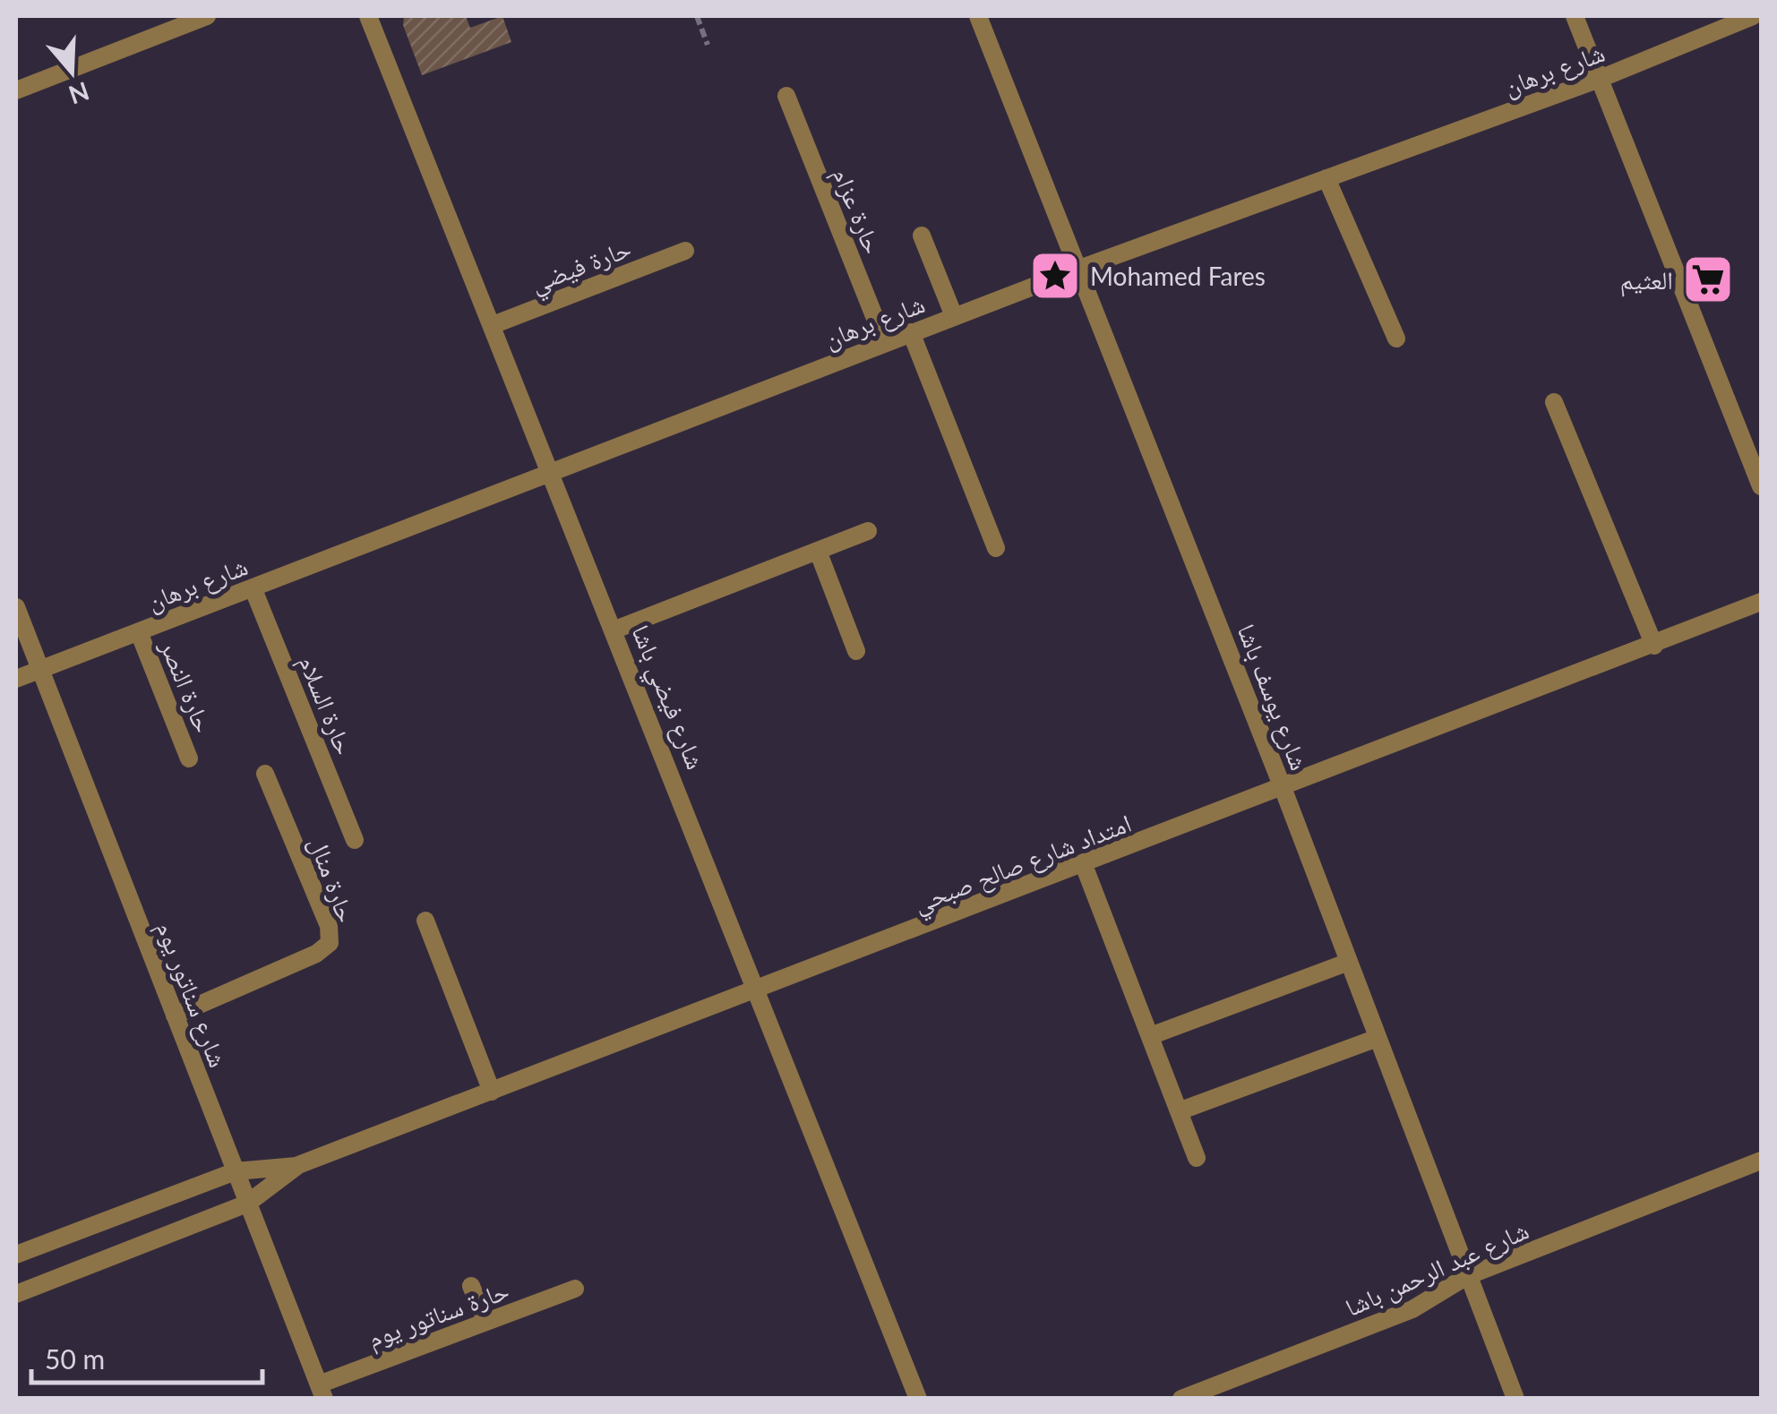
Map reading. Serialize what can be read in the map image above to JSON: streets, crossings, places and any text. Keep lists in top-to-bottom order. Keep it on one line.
{"streets":{"street":["شارع برهان","حارة عزام","حارة فيضي","حارة النصر","شارع فيضي باشا","شارع يوسف باشا","حارة السلام","امتداد شارع صالح صبحي","حارة منال","شارع سناتور يوم","شارع عبد الرحمن باشا","حارة سناتور يوم"]},"crossings":[["شارع برهان","حارة عزام"],["شارع برهان","حارة النصر"],["شارع برهان","شارع فيضي باشا"],["شارع برهان","شارع يوسف باشا"],["شارع برهان","حارة السلام"],["شارع برهان","شارع سناتور يوم"],["حارة فيضي","شارع فيضي باشا"],["شارع فيضي باشا","امتداد شارع صالح صبحي"],["شارع يوسف باشا","امتداد شارع صالح صبحي"],["شارع يوسف باشا","شارع عبد الرحمن باشا"],["امتداد شارع صالح صبحي","شارع سناتور يوم"],["حارة منال","شارع سناتور يوم"],["شارع سناتور يوم","حارة سناتور يوم"]],"places":{"place":["Mohamed Fares"],"supermarket":["العثيم"]},"scale_bar":"50 m","north":"bottom"}
